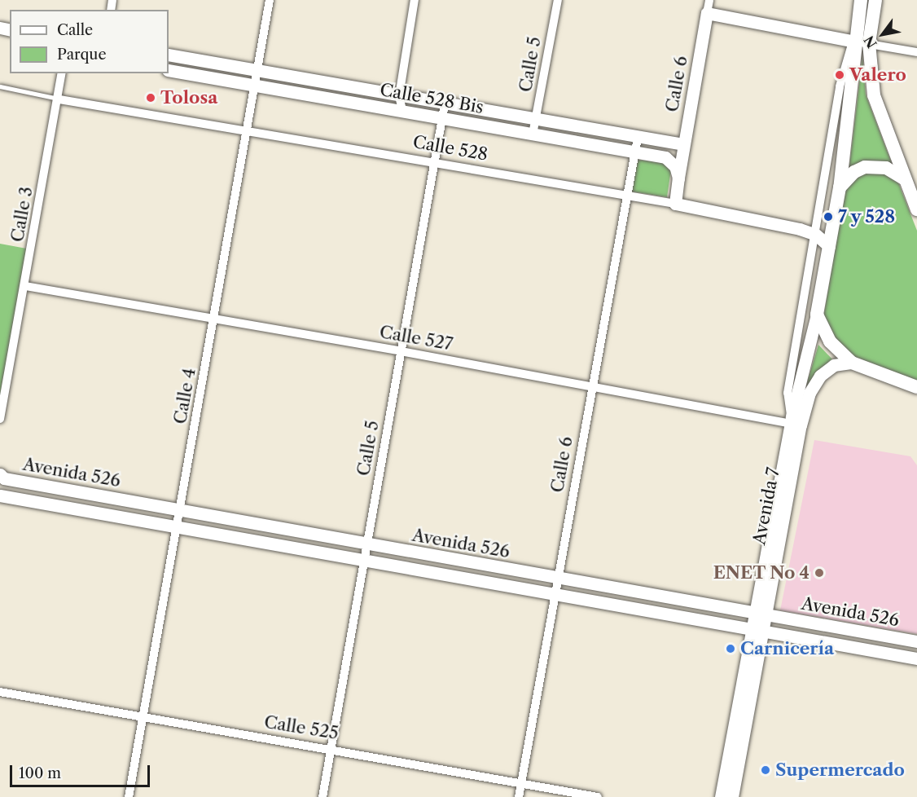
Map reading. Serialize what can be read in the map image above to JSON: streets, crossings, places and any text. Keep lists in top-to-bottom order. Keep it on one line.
{"streets":{"main road":["Calle 6","Calle 528 Bis","Calle 528","Avenida 526","Avenida 7"],"street":["Calle 5","Calle 3","Calle 527","Calle 4","Calle 525"]},"crossings":[["Calle 5","Calle 528 Bis"],["Calle 5","Calle 528"],["Calle 5","Calle 527"],["Calle 5","Avenida 526"],["Calle 5","Calle 525"],["Calle 6","Calle 528 Bis"],["Calle 6","Calle 528"],["Calle 6","Calle 527"],["Calle 6","Avenida 526"],["Calle 6","Calle 525"],["Calle 528 Bis","Calle 4"],["Calle 528","Calle 3"],["Calle 528","Calle 4"],["Calle 528","Avenida 7"],["Calle 3","Calle 527"],["Calle 527","Calle 4"],["Calle 527","Avenida 7"],["Calle 4","Avenida 526"],["Calle 4","Calle 525"],["Avenida 526","Avenida 7"]],"places":["Valero","Tolosa","7 y 528","ENET No 4","Carnicería","Supermercado"],"legend":["Calle","Parque"],"scale_bar":"100 m","north":"bottom left"}
